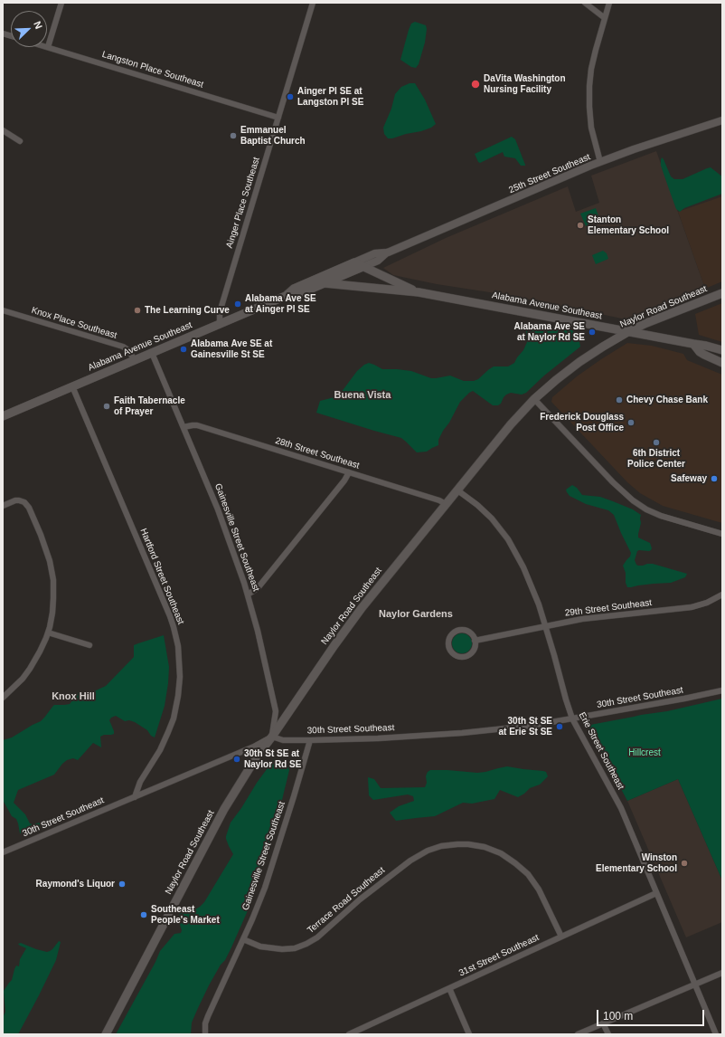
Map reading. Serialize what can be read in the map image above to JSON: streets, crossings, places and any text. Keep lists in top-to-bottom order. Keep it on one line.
{"streets":{"main road":["Alabama Avenue Southeast","Naylor Road Southeast"],"street":["Langston Place Southeast","25th Street Southeast","Ainger Place Southeast","Knox Place Southeast","28th Street Southeast","Gainesville Street Southeast","Hartford Street Southeast","29th Street Southeast","30th Street Southeast","Erie Street Southeast","Terrace Road Southeast","31st Street Southeast"]},"crossings":[["Langston Place Southeast","Ainger Place Southeast"],["25th Street Southeast","Alabama Avenue Southeast"],["Ainger Place Southeast","Alabama Avenue Southeast"],["Alabama Avenue Southeast","Naylor Road Southeast"],["Alabama Avenue Southeast","Knox Place Southeast"],["Alabama Avenue Southeast","Gainesville Street Southeast"],["Alabama Avenue Southeast","Hartford Street Southeast"],["Naylor Road Southeast","28th Street Southeast"],["Naylor Road Southeast","Gainesville Street Southeast"],["Naylor Road Southeast","30th Street Southeast"],["Naylor Road Southeast","Erie Street Southeast"],["28th Street Southeast","Gainesville Street Southeast"],["Gainesville Street Southeast","30th Street Southeast"],["Gainesville Street Southeast","Terrace Road Southeast"],["Hartford Street Southeast","30th Street Southeast"],["29th Street Southeast","Erie Street Southeast"],["30th Street Southeast","Erie Street Southeast"],["Erie Street Southeast","31st Street Southeast"],["Terrace Road Southeast","31st Street Southeast"]],"districts":["Buena Vista","Naylor Gardens","Knox Hill"],"parks":["Hillcrest"],"places":["DaVita Washington Nursing Facility","Ainger Pl SE at Langston Pl SE","Emmanuel Baptist Church","Stanton Elementary School","Alabama Ave SE at Ainger Pl SE","The Learning Curve","Alabama Ave SE at Naylor Rd SE","Alabama Ave SE at Gainesville St SE","Chevy Chase Bank","Faith Tabernacle of Prayer","Frederick Douglass Post Office","6th District Police Center","Safeway","30th St SE at Erie St SE","30th St SE at Naylor Rd SE","Winston Elementary School","Raymond's Liquor","Southeast People's Market"],"scale_bar":"100 m","north":"top right"}
